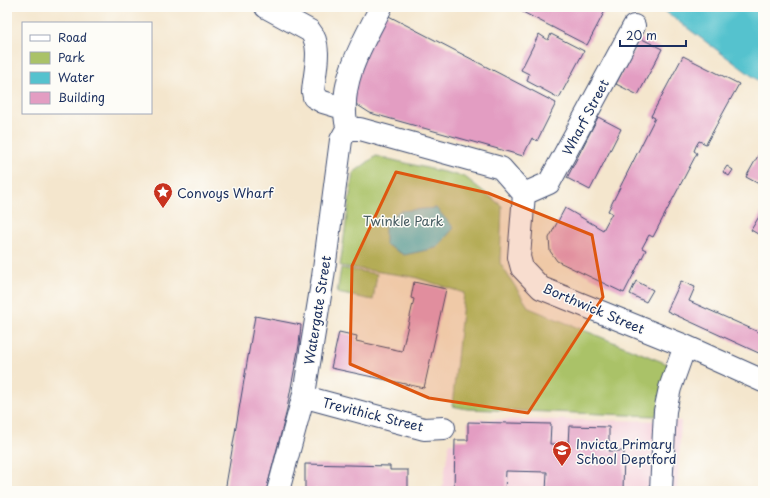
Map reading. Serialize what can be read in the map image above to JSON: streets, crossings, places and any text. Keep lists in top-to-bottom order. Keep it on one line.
{"streets":{"street":["Wharf Street","Borthwick Street","Watergate Street","Trevithick Street"]},"crossings":[["Wharf Street","Borthwick Street"],["Watergate Street","Trevithick Street"]],"parks":["Twinkle Park"],"places":{"place":["Convoys Wharf"],"school or university":["Invicta Primary School Deptford"]},"legend":["Road","Park","Water","Building"],"scale_bar":"20 m"}
